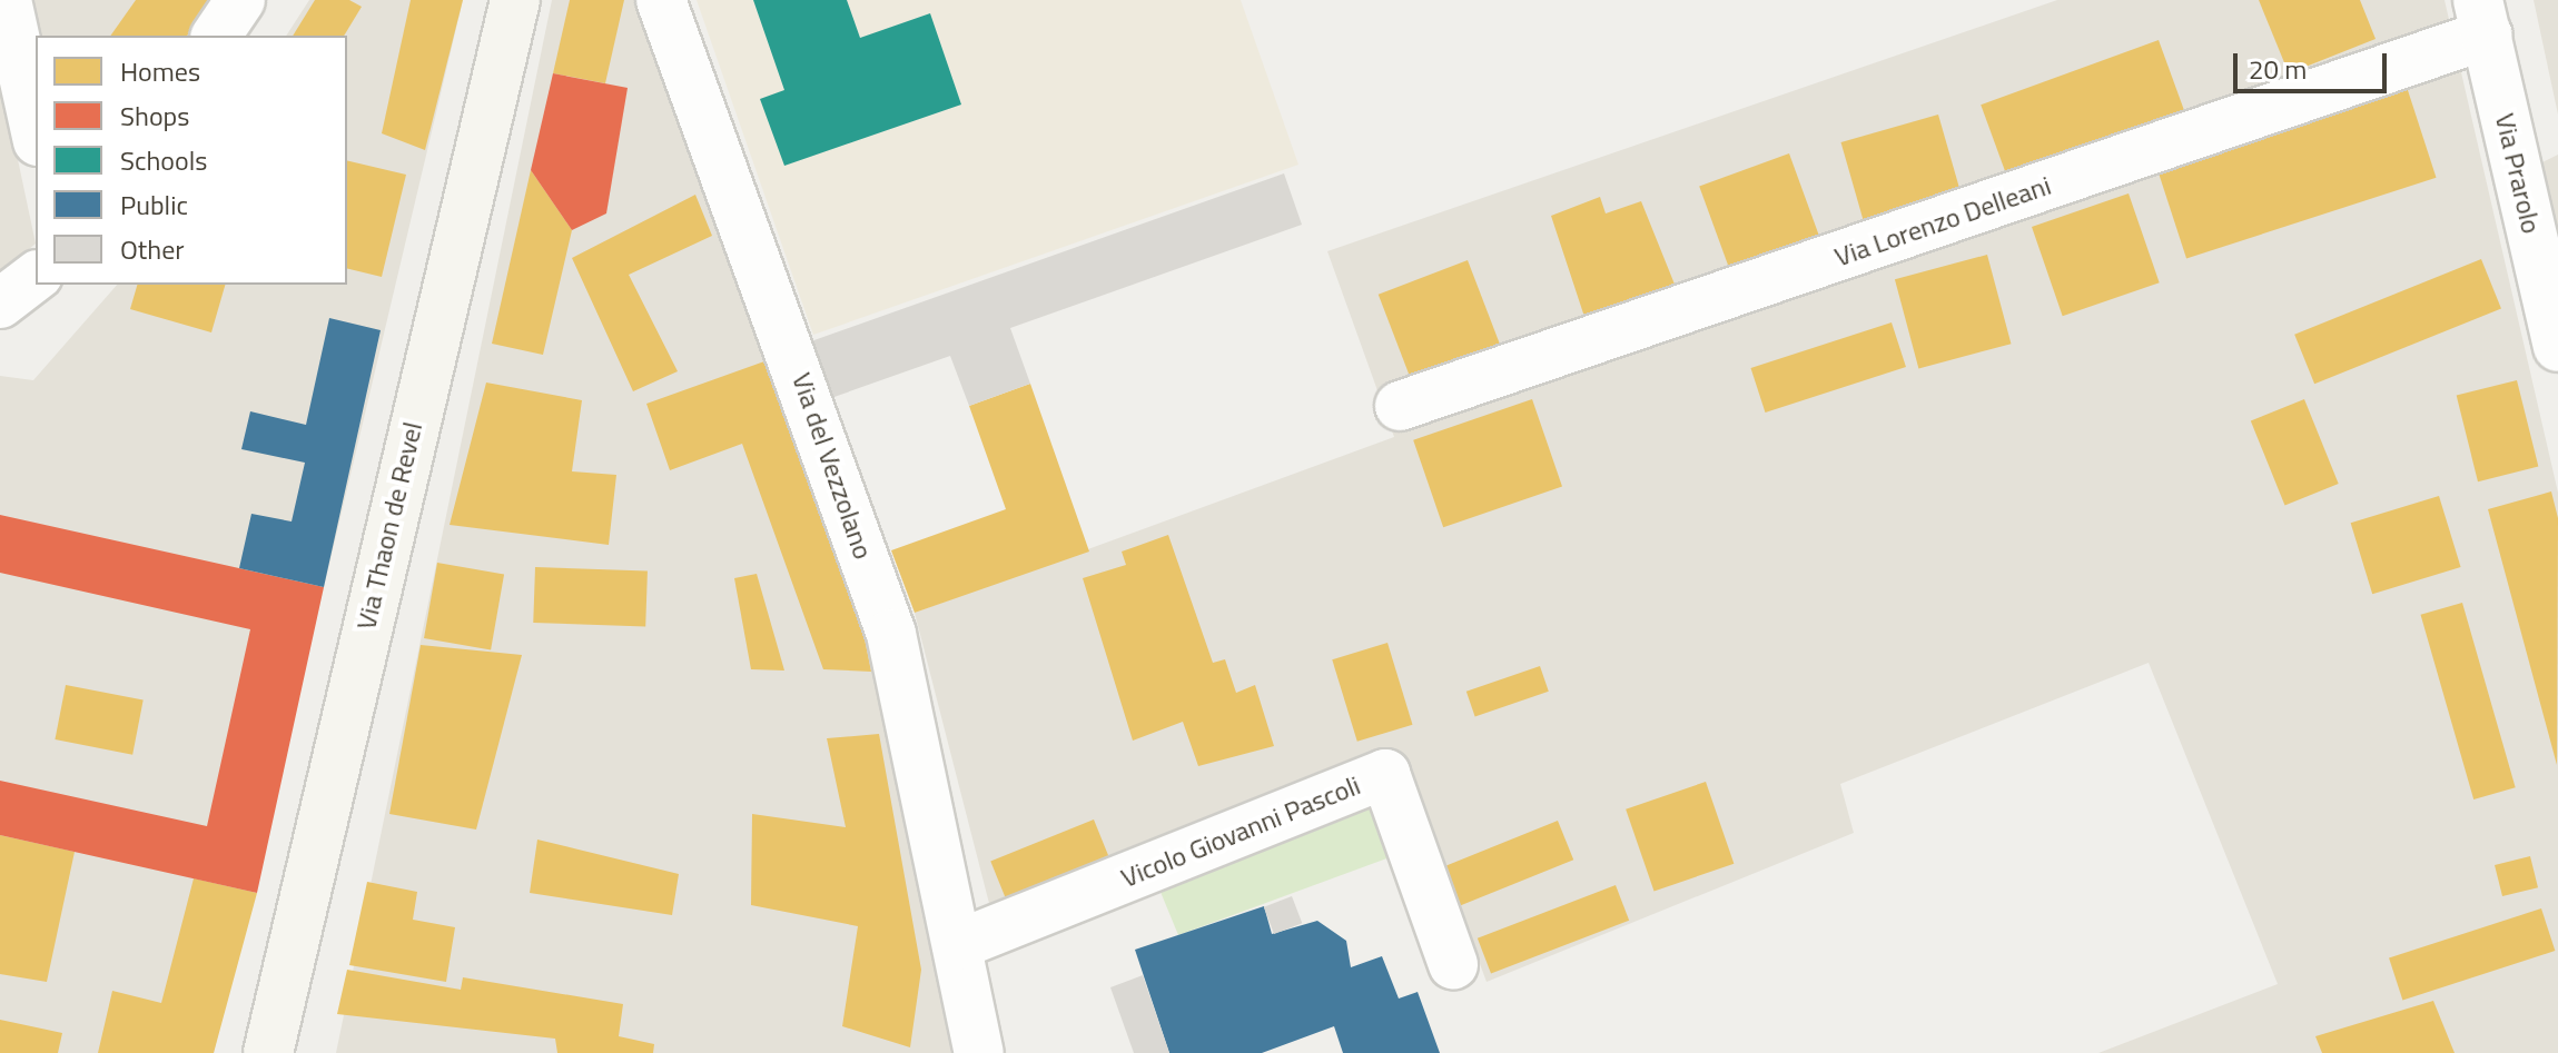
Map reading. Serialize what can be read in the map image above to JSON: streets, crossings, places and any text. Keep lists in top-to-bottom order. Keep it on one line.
{"streets":{"main road":["Via Thaon de Revel"],"street":["Via Prarolo","Via Lorenzo Delleani","Via del Vezzolano","Vicolo Giovanni Pascoli"]},"crossings":[["Via Prarolo","Via Lorenzo Delleani"],["Via del Vezzolano","Vicolo Giovanni Pascoli"]],"legend":["Homes","Shops","Schools","Public","Other"],"scale_bar":"20 m"}
